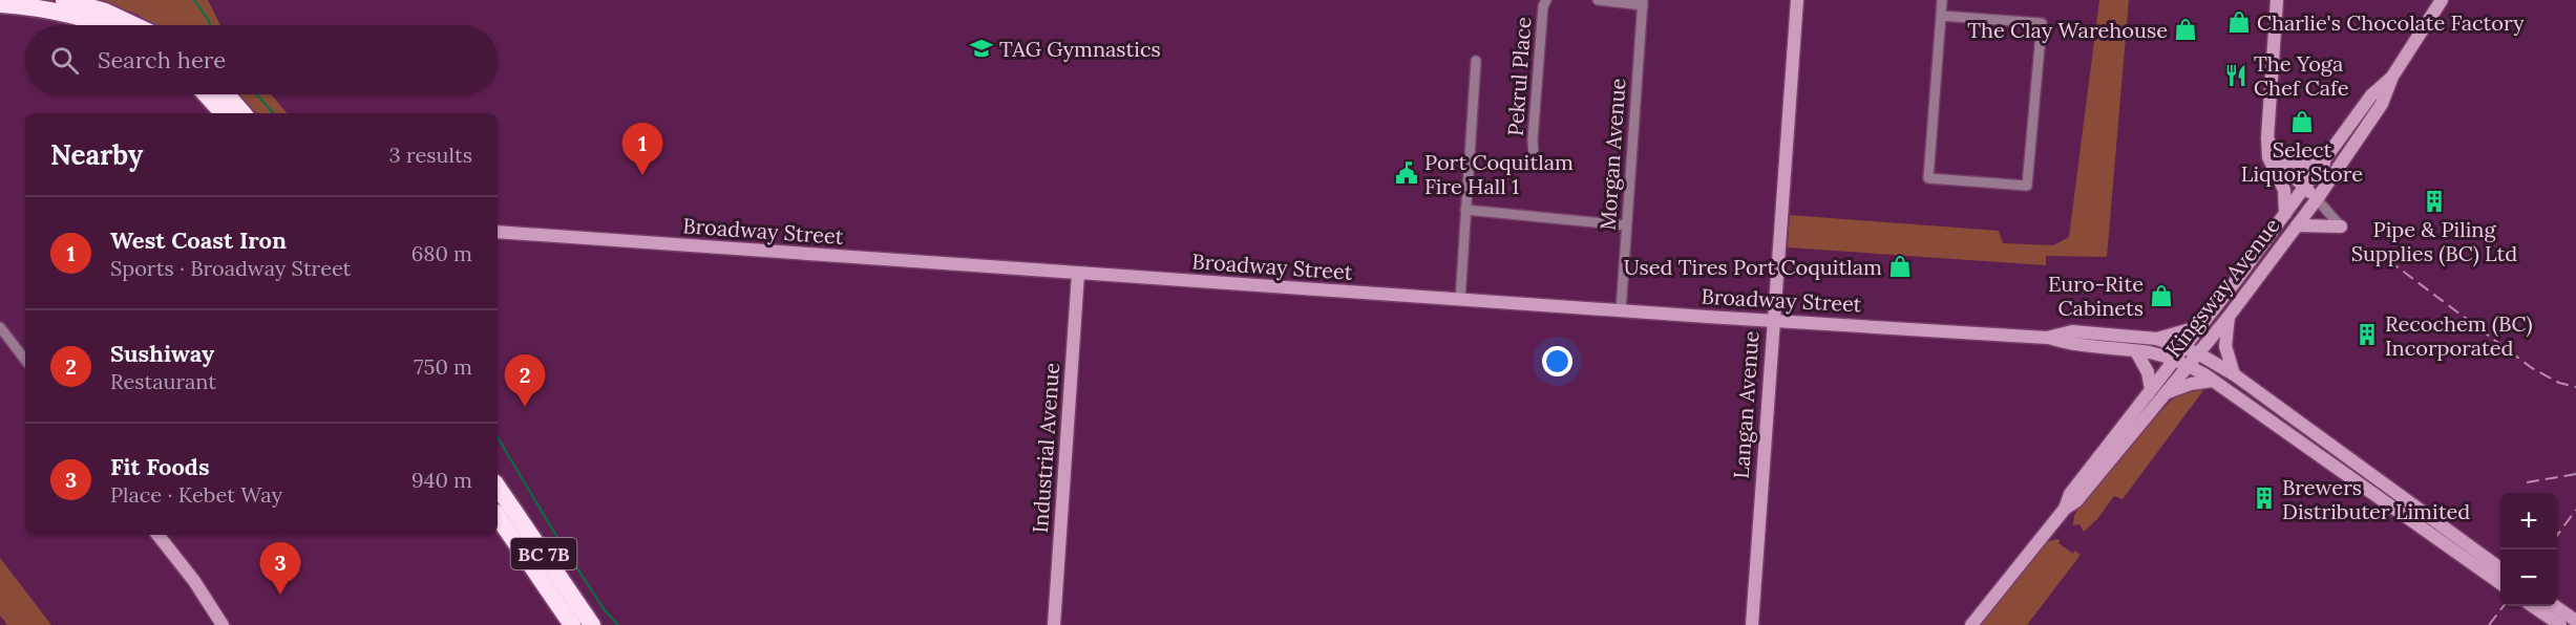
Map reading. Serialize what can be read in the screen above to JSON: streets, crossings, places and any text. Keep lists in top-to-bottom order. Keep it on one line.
{"streets":{"highway":["BC 7B"],"main road":["Broadway Street","Kingsway Avenue","Langan Avenue","Industrial Avenue"],"street":["Pekrul Place","Morgan Avenue"]},"crossings":[["Morgan Avenue","Broadway Street"],["Broadway Street","Kingsway Avenue"],["Broadway Street","Langan Avenue"],["Broadway Street","Industrial Avenue"]],"places":{"shop":["Charlie's Chocolate Factory","The Clay Warehouse","Select Liquor Store","Used Tires Port Coquitlam","Euro-Rite Cabinets"],"school or university":["TAG Gymnastics"],"restaurant":["The Yoga Chef Cafe"],"public building":["Port Coquitlam Fire Hall 1"],"building":["Pipe & Piling Supplies (BC) Ltd","Recochem (BC) Incorporated","Brewers Distributer Limited"]},"page":{"search":"Search here","heading":["Nearby","3 results"],"pins":["1","2","3"],"list":[{"mark":"1","name":"West Coast Iron","note":"Sports · Broadway Street","value":"680 m"},{"mark":"2","name":"Sushiway","note":"Restaurant","value":"750 m"},{"mark":"3","name":"Fit Foods","note":"Place · Kebet Way","value":"940 m"}],"map_buttons":["+","−"]}}
